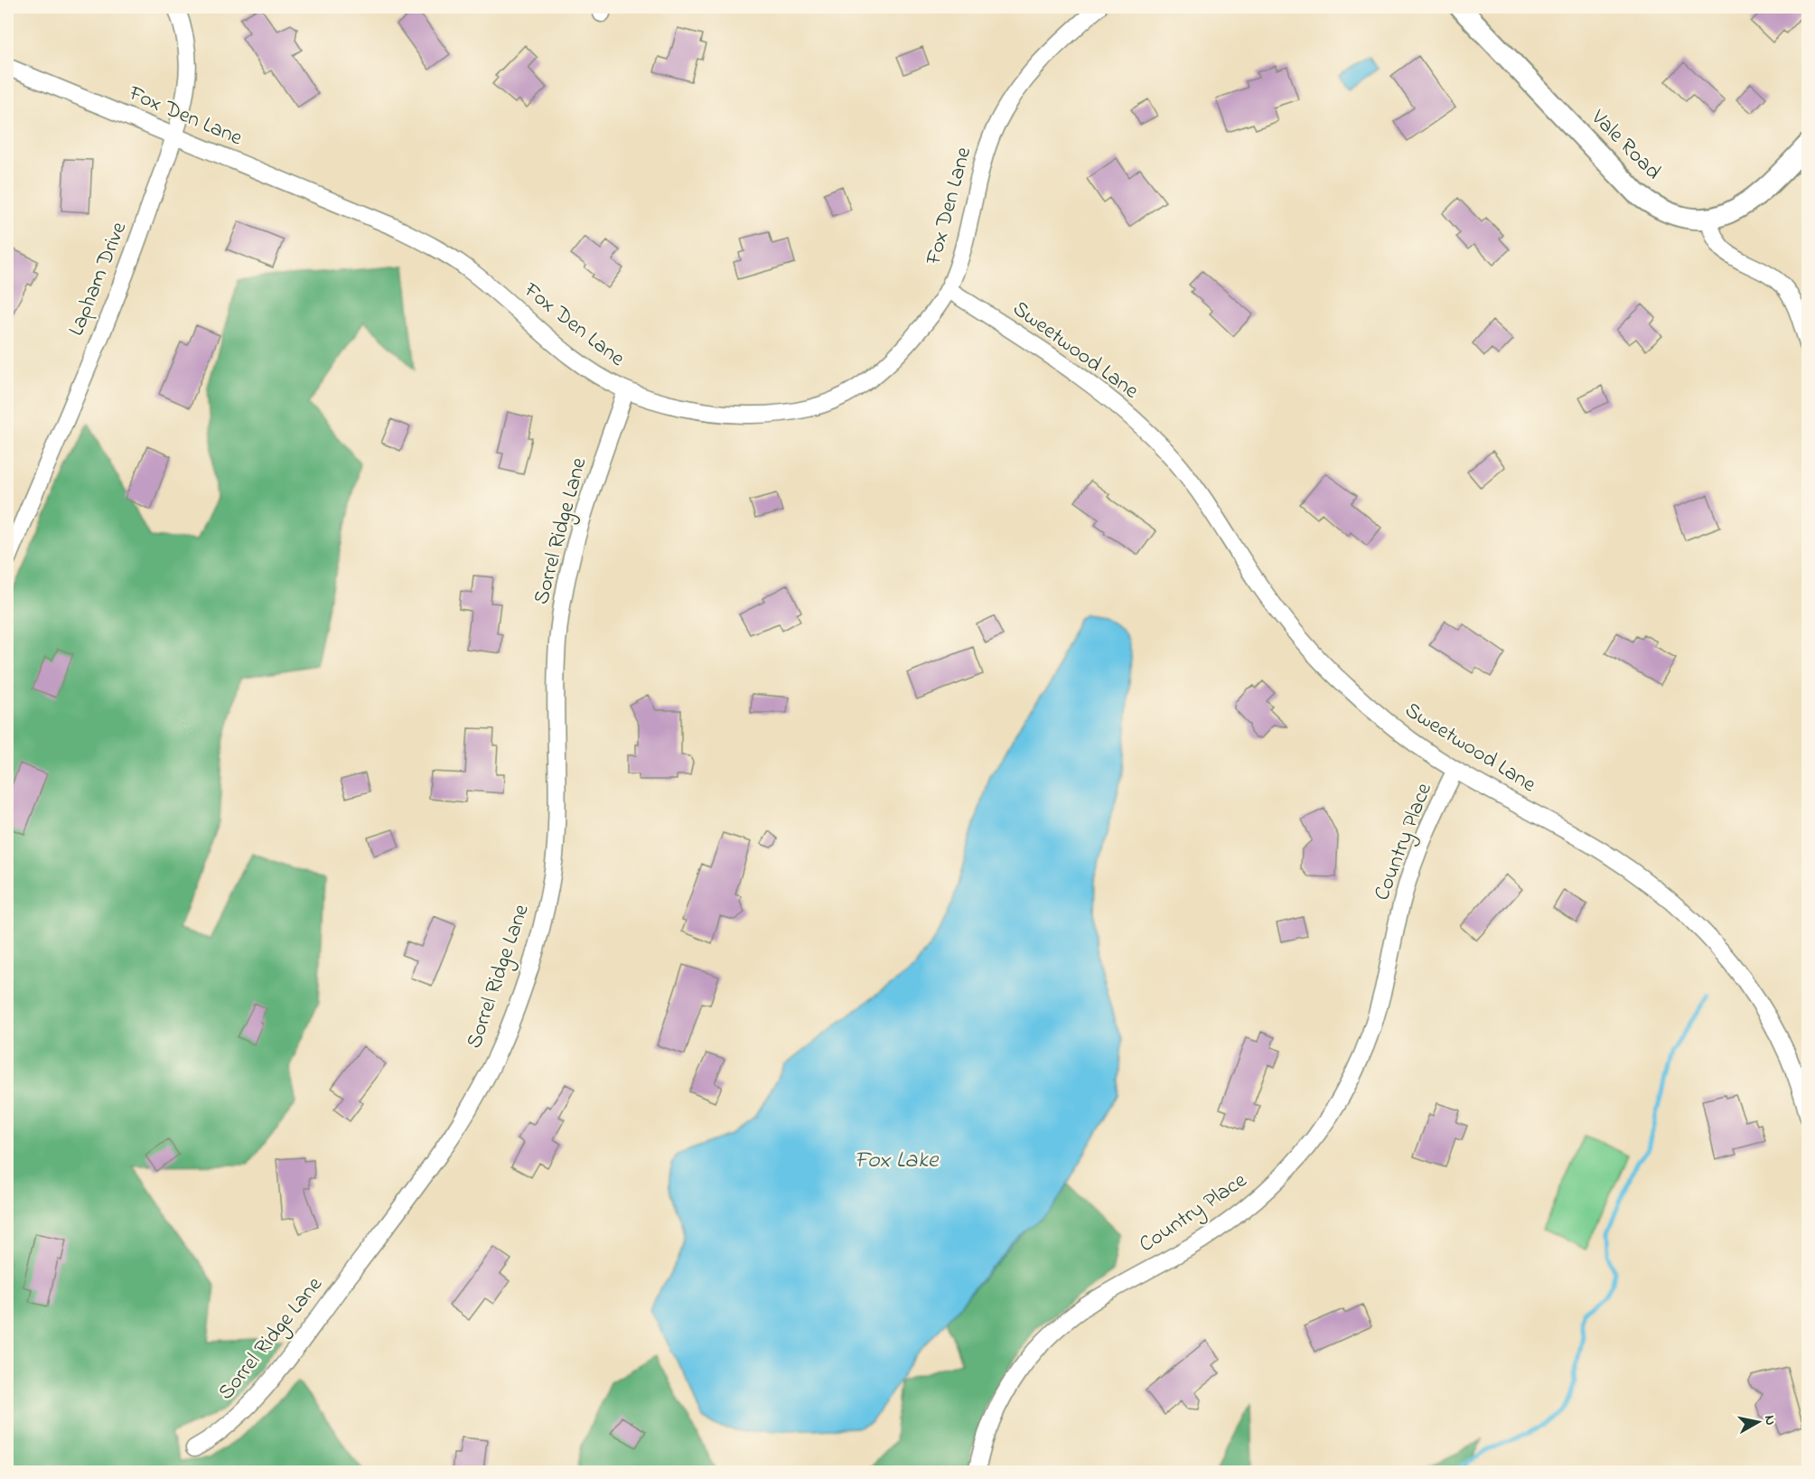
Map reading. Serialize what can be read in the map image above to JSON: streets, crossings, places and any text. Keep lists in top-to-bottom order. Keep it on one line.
{"streets":{"main road":["Vale Road"],"street":["Fox Den Lane","Lapham Drive","Sweetwood Lane","Sorrel Ridge Lane","Country Place"]},"crossings":[["Fox Den Lane","Lapham Drive"],["Fox Den Lane","Sweetwood Lane"],["Fox Den Lane","Sorrel Ridge Lane"],["Sweetwood Lane","Country Place"]],"water":["Fox Lake"],"north":"right"}
